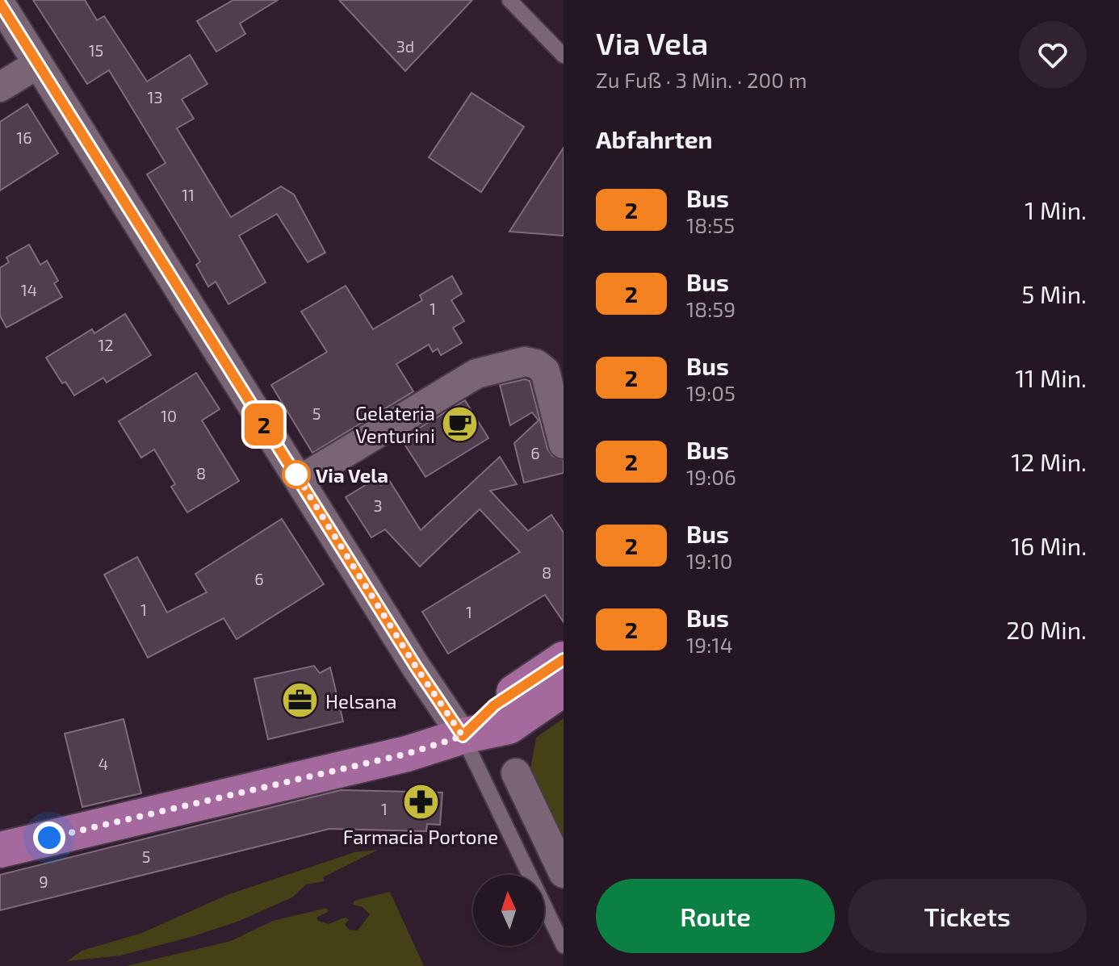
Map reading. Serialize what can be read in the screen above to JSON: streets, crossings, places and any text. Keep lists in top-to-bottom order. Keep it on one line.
{"places":{"cafe":["Gelateria Venturini"],"other":["Via Vela"],"office":["Helsana"],"pharmacy":["Farmacia Portone"]},"lines":["bus line 2"],"house_numbers":["3d","15","13","16","11","14","1","12","5","10","6","8","3","8","6","1","1","4","1","5","9"],"north":"top","page":{"on_map":"2","heading":[["Via Vela","Zu Fuß · 3 Min. · 200 m"],"Abfahrten"],"list":[{"mark":"2","name":"Bus","note":"18:55","value":"1 Min."},{"mark":"2","name":"Bus","note":"18:59","value":"5 Min."},{"mark":"2","name":"Bus","note":"19:05","value":"11 Min."},{"mark":"2","name":"Bus","note":"19:06","value":"12 Min."},{"mark":"2","name":"Bus","note":"19:10","value":"16 Min."},{"mark":"2","name":"Bus","note":"19:14","value":"20 Min."}],"buttons":["Route","Tickets"]}}
